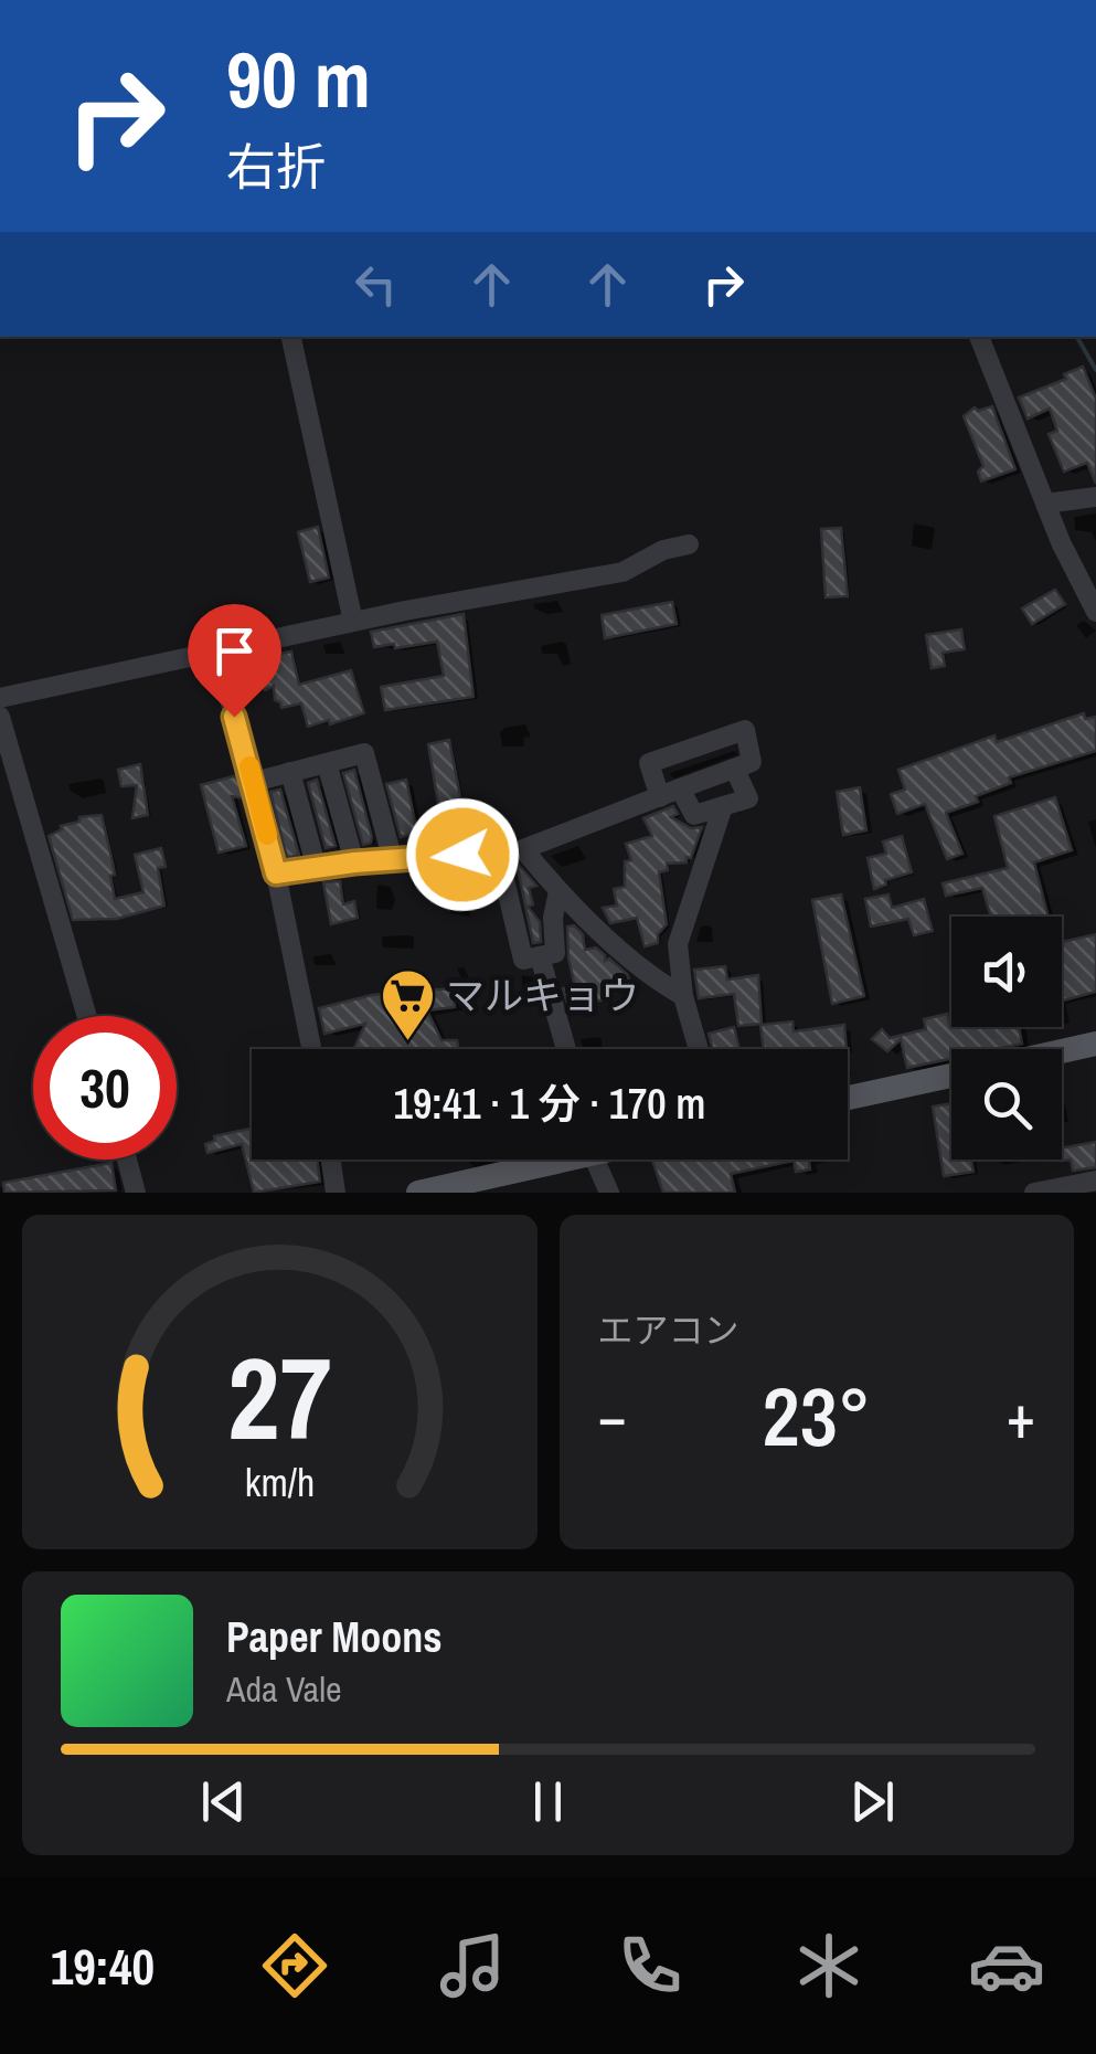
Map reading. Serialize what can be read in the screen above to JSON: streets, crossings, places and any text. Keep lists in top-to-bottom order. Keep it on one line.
{"places":{"supermarket":["マルキョウ"]},"page":{"turn":["90 m","右折"],"limit":"30","trip":"19:41 · 1 分 · 170 m","tile":"エアコン","heat":["−","23°","+"],"song":["Paper Moons","Ada Vale"],"tabs":"19:40","gauge":["27","km/h"]}}
